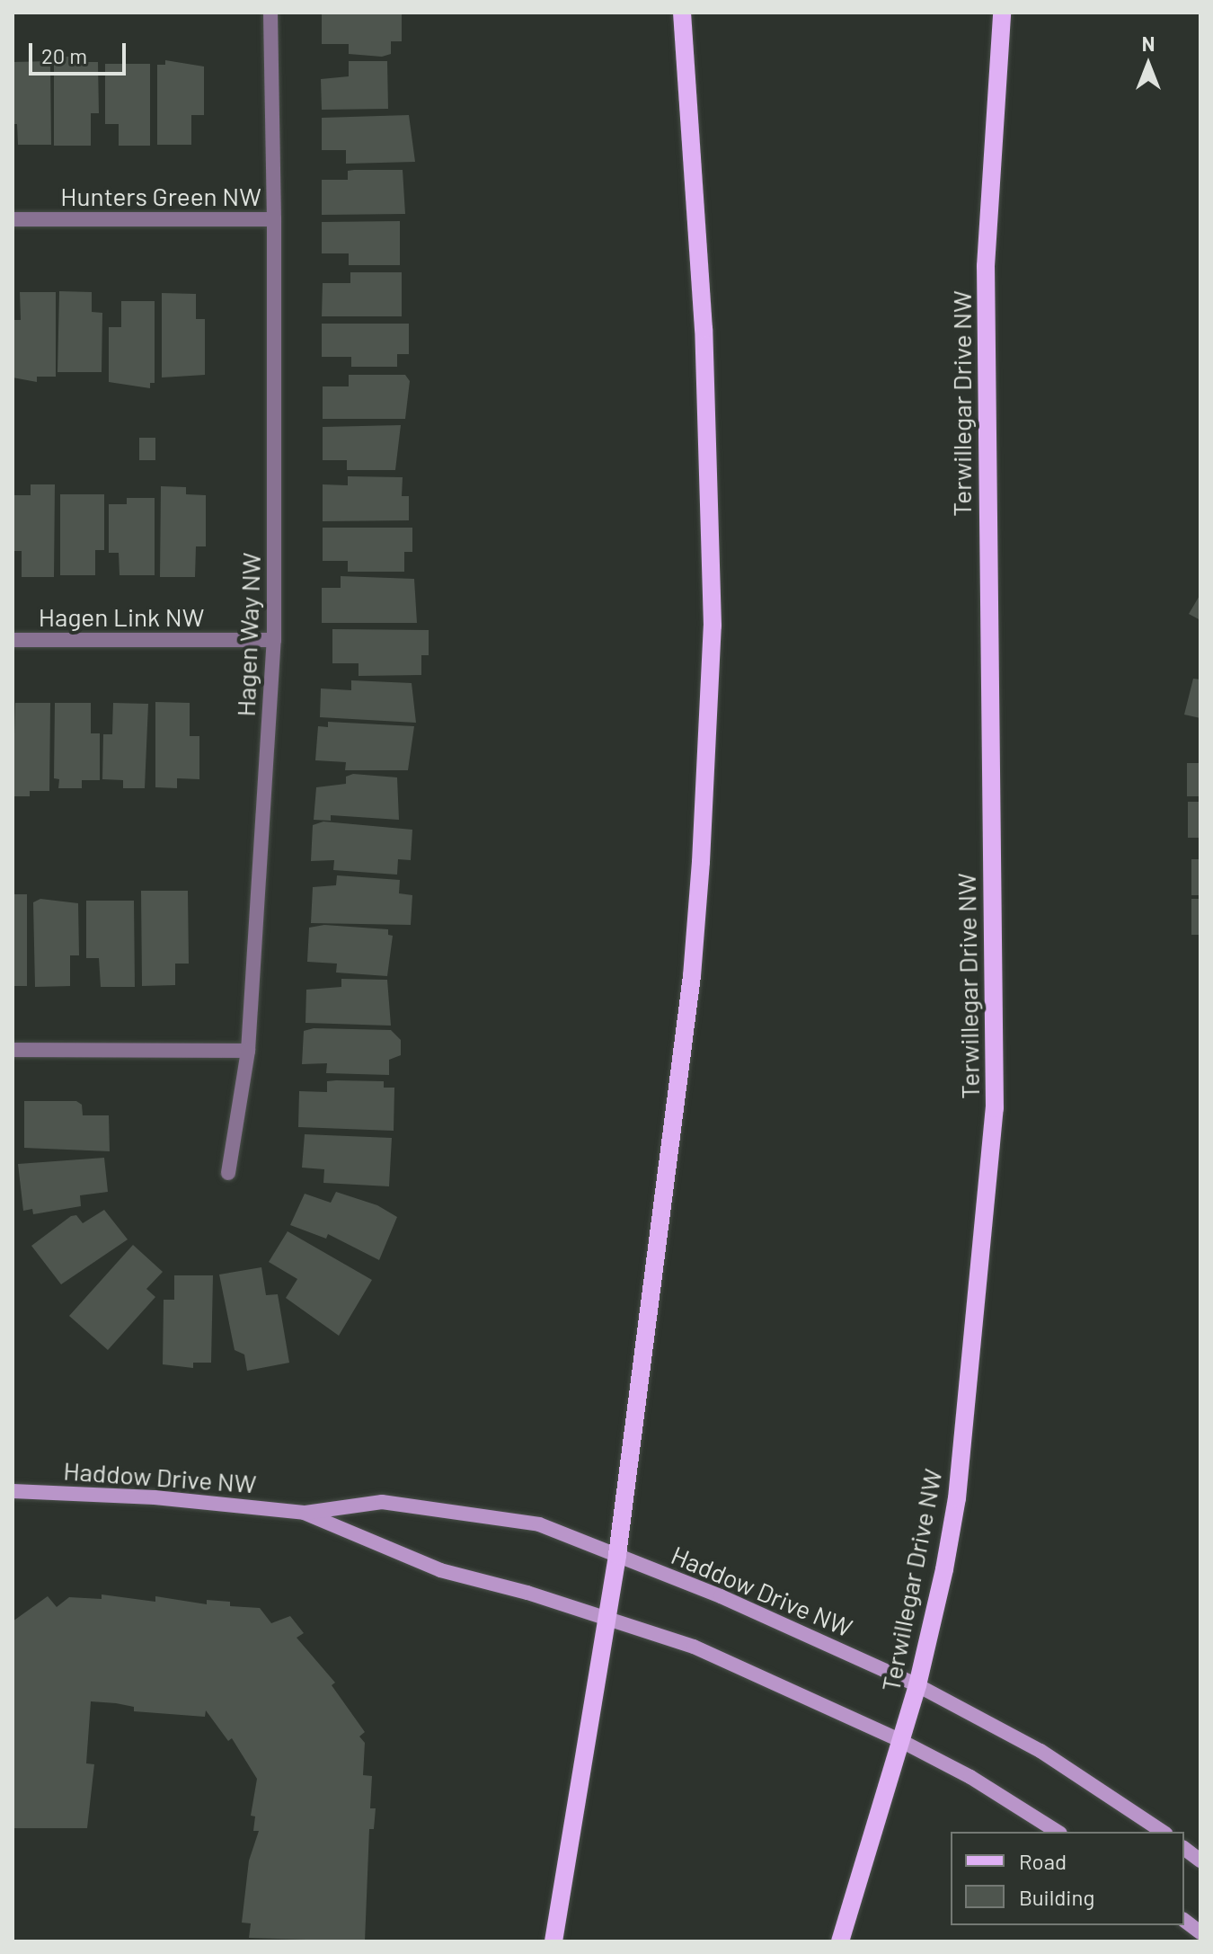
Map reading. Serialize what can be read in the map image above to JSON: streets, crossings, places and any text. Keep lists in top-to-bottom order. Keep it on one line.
{"streets":{"main road":["Terwillegar Drive NW"],"street":["Hunters Green NW","Hagen Link NW","Hagen Way NW","Haddow Drive NW"]},"crossings":[["Hunters Green NW","Hagen Way NW"],["Terwillegar Drive NW","Haddow Drive NW"],["Hagen Link NW","Hagen Way NW"]],"legend":["Road","Building"],"scale_bar":"20 m","north":"top"}
